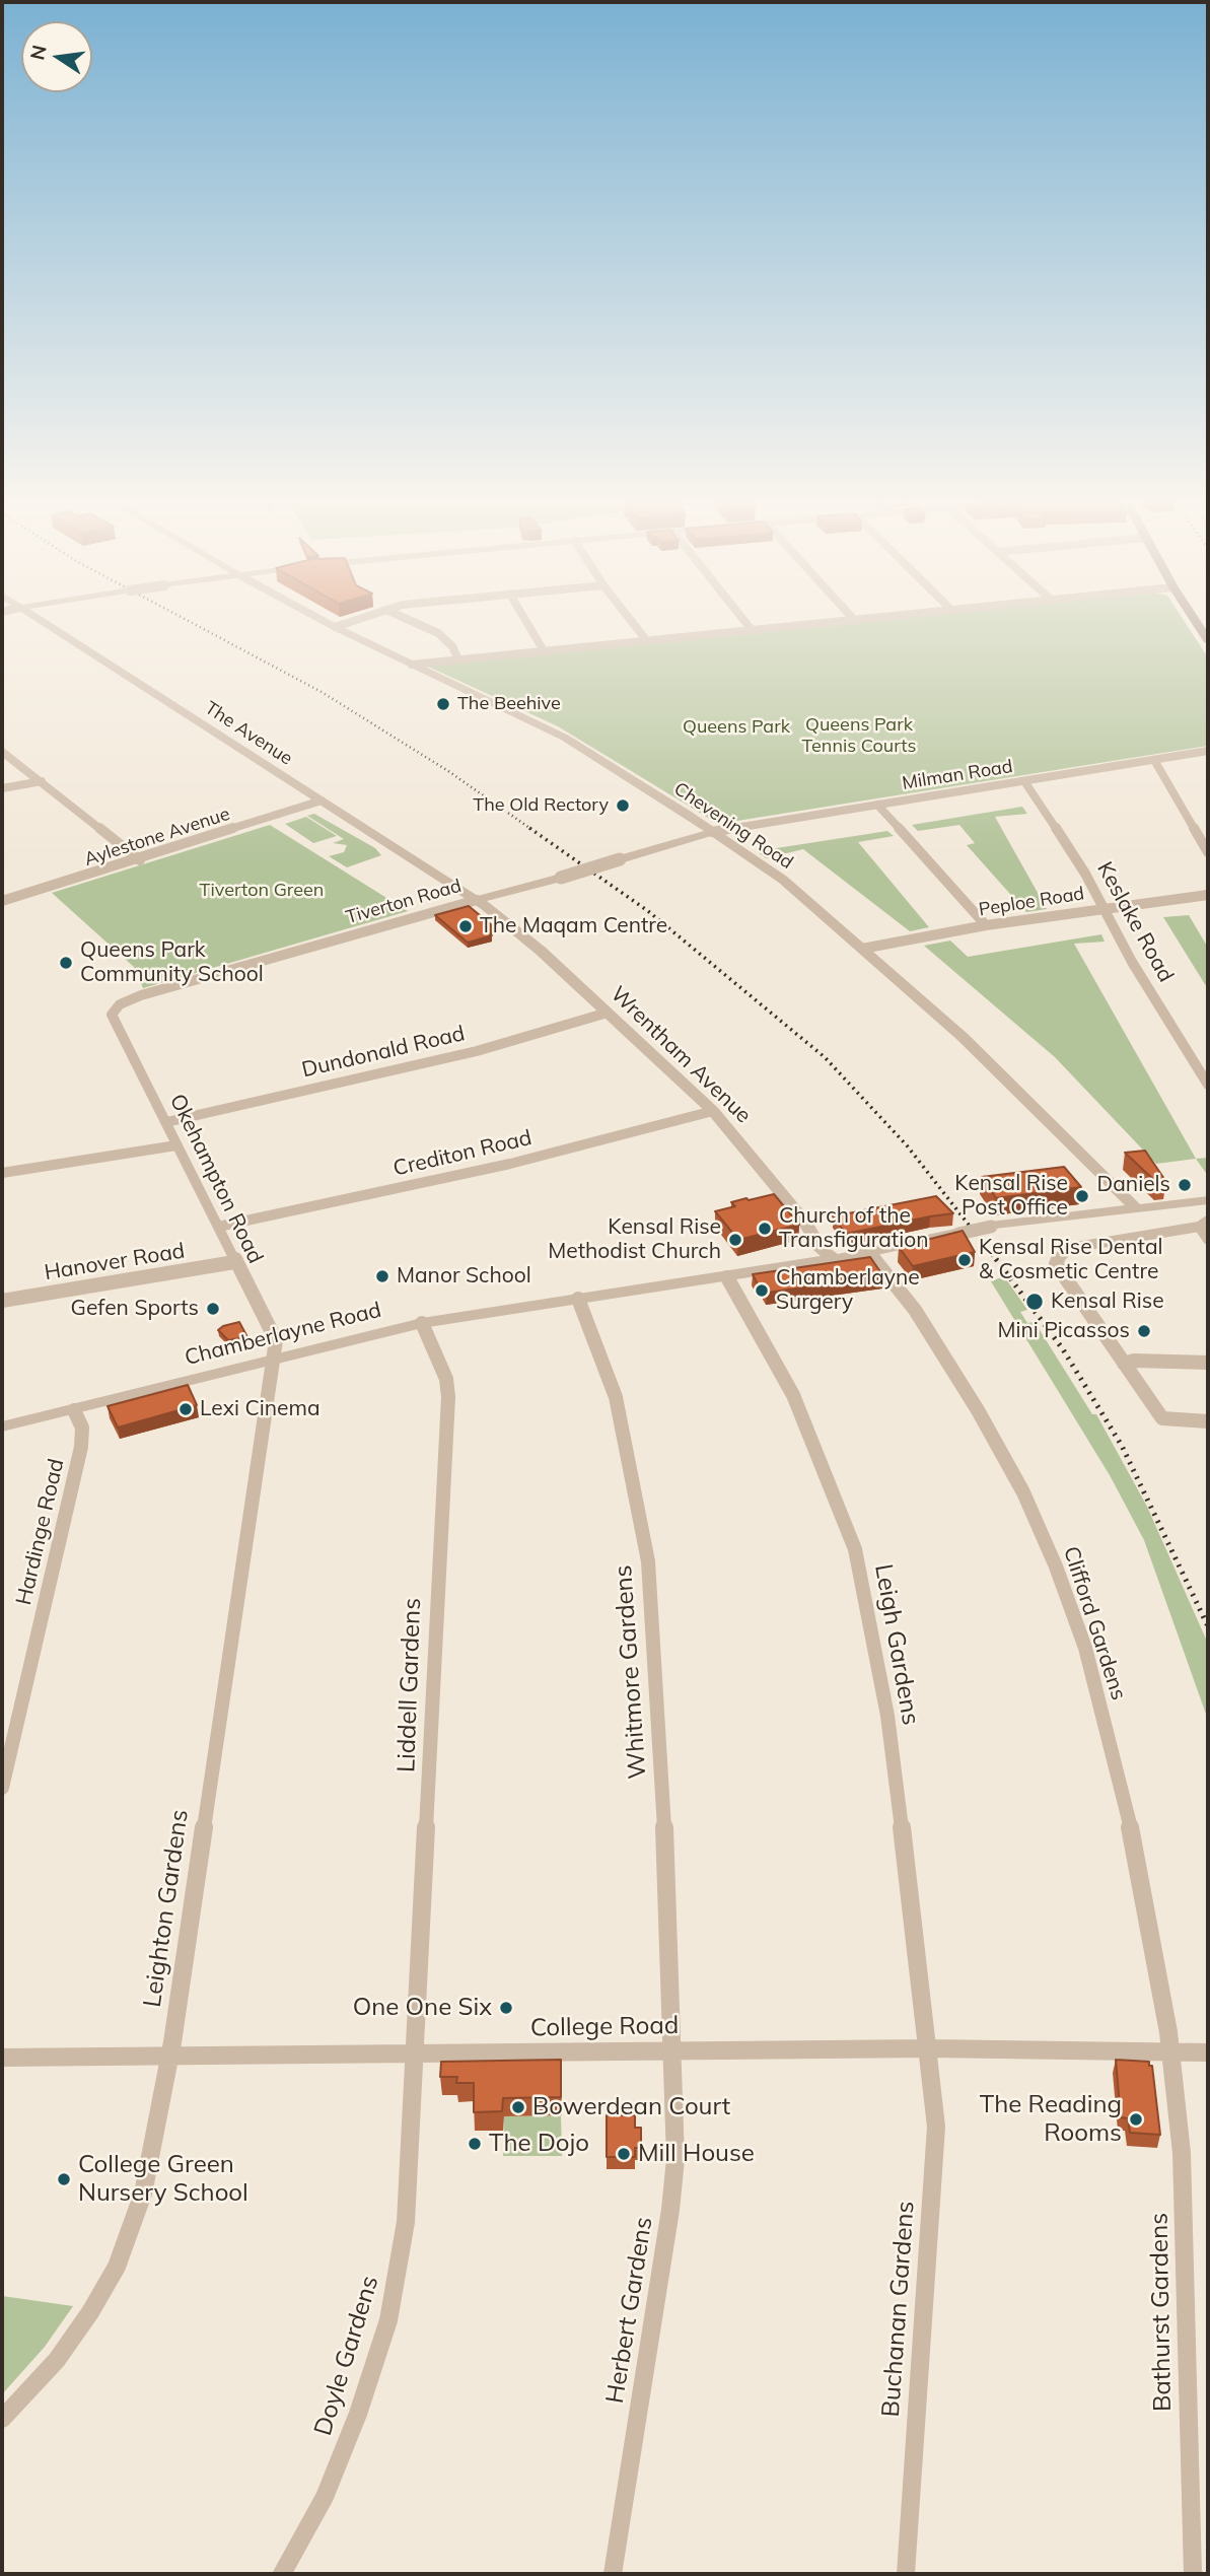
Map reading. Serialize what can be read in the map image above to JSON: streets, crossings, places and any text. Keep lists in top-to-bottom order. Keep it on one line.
{"streets":{"street":["The Avenue","Milman Road","Chevening Road","Aylestone Avenue","Tiverton Road","Peploe Road","Keslake Road","Dundonald Road","Wrentham Avenue","Crediton Road","Okehampton Road","Hanover Road","Chamberlayne Road","Hardinge Road","Clifford Gardens","Leigh Gardens","Whitmore Gardens","Liddell Gardens","Leighton Gardens","College Road","Buchanan Gardens","Herbert Gardens","Bathurst Gardens","Doyle Gardens"]},"crossings":[["The Avenue","Aylestone Avenue"],["The Avenue","Tiverton Road"],["The Avenue","Wrentham Avenue"],["Milman Road","Chevening Road"],["Milman Road","Tiverton Road"],["Milman Road","Keslake Road"],["Chevening Road","Tiverton Road"],["Chevening Road","Peploe Road"],["Chevening Road","Chamberlayne Road"],["Tiverton Road","Wrentham Avenue"],["Tiverton Road","Okehampton Road"],["Peploe Road","Keslake Road"],["Dundonald Road","Wrentham Avenue"],["Dundonald Road","Okehampton Road"],["Wrentham Avenue","Crediton Road"],["Wrentham Avenue","Chamberlayne Road"],["Crediton Road","Okehampton Road"],["Okehampton Road","Hanover Road"],["Okehampton Road","Chamberlayne Road"],["Okehampton Road","Leighton Gardens"],["Chamberlayne Road","Hardinge Road"],["Chamberlayne Road","Clifford Gardens"],["Chamberlayne Road","Leigh Gardens"],["Chamberlayne Road","Whitmore Gardens"],["Chamberlayne Road","Liddell Gardens"],["Chamberlayne Road","Leighton Gardens"],["Clifford Gardens","College Road"],["Clifford Gardens","Bathurst Gardens"],["Leigh Gardens","College Road"],["Leigh Gardens","Buchanan Gardens"],["Whitmore Gardens","College Road"],["Whitmore Gardens","Herbert Gardens"],["Liddell Gardens","College Road"],["Liddell Gardens","Doyle Gardens"],["Leighton Gardens","College Road"],["College Road","Buchanan Gardens"],["College Road","Herbert Gardens"],["College Road","Bathurst Gardens"],["College Road","Doyle Gardens"]],"parks":["Queens Park Tennis Courts","Queens Park","Tiverton Green"],"places":["The Beehive","The Old Rectory","The Maqam Centre","Queens Park Community School","Daniels","Kensal Rise Post Office","Church of the Transfiguration","Kensal Rise Methodist Church","Kensal Rise Dental & Cosmetic Centre","Manor School","Chamberlayne Surgery","Kensal Rise","Gefen Sports","Mini Picassos","Lexi Cinema","One One Six","Bowerdean Court","The Reading Rooms","The Dojo","Mill House","College Green Nursery School"],"north":"left"}
